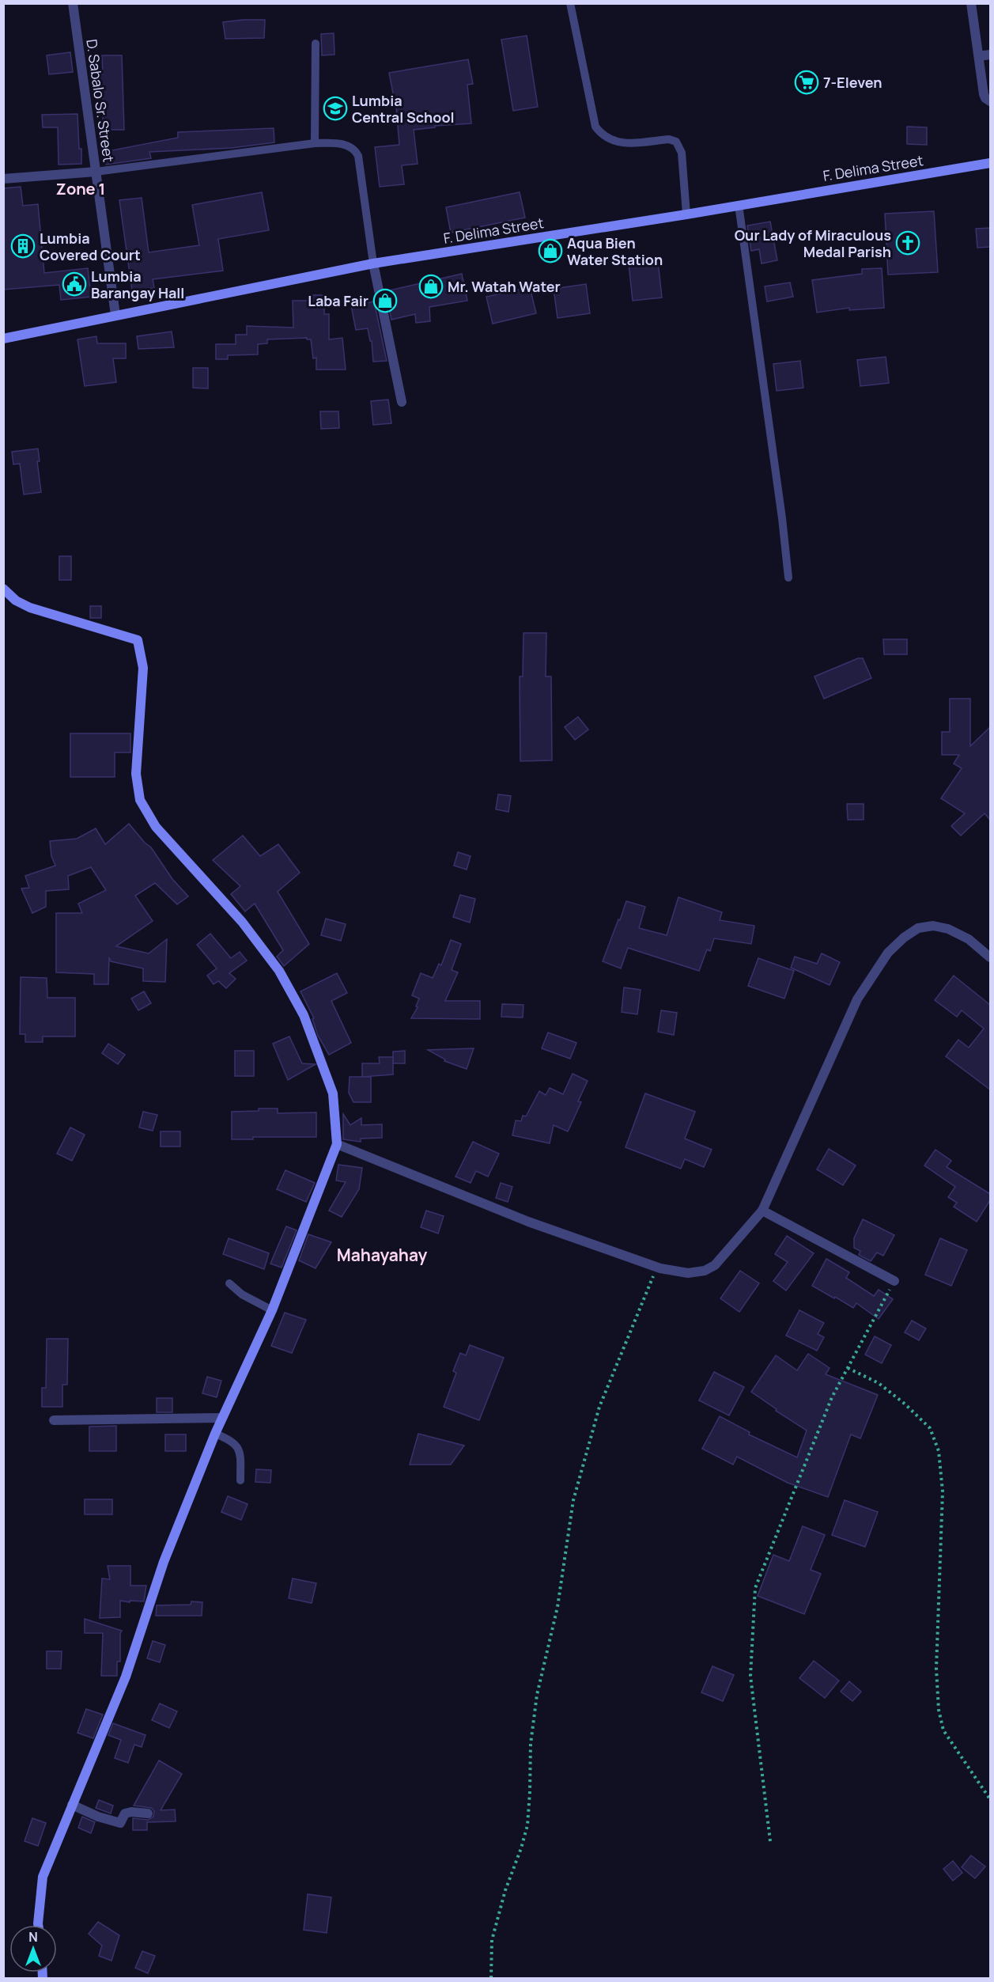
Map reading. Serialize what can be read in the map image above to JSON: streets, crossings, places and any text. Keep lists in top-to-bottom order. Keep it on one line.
{"streets":{"street":["D. Sabalo Sr. Street","F. Delima Street"]},"crossings":[["D. Sabalo Sr. Street","F. Delima Street"]],"districts":["Zone 1","Mahayahay"],"places":{"supermarket":["7-Eleven"],"school or university":["Lumbia Central School"],"church":["Our Lady of Miraculous Medal Parish"],"building":["Lumbia Covered Court"],"shop":["Aqua Bien Water Station","Mr. Watah Water","Laba Fair"],"public building":["Lumbia Barangay Hall"]},"north":"top"}
